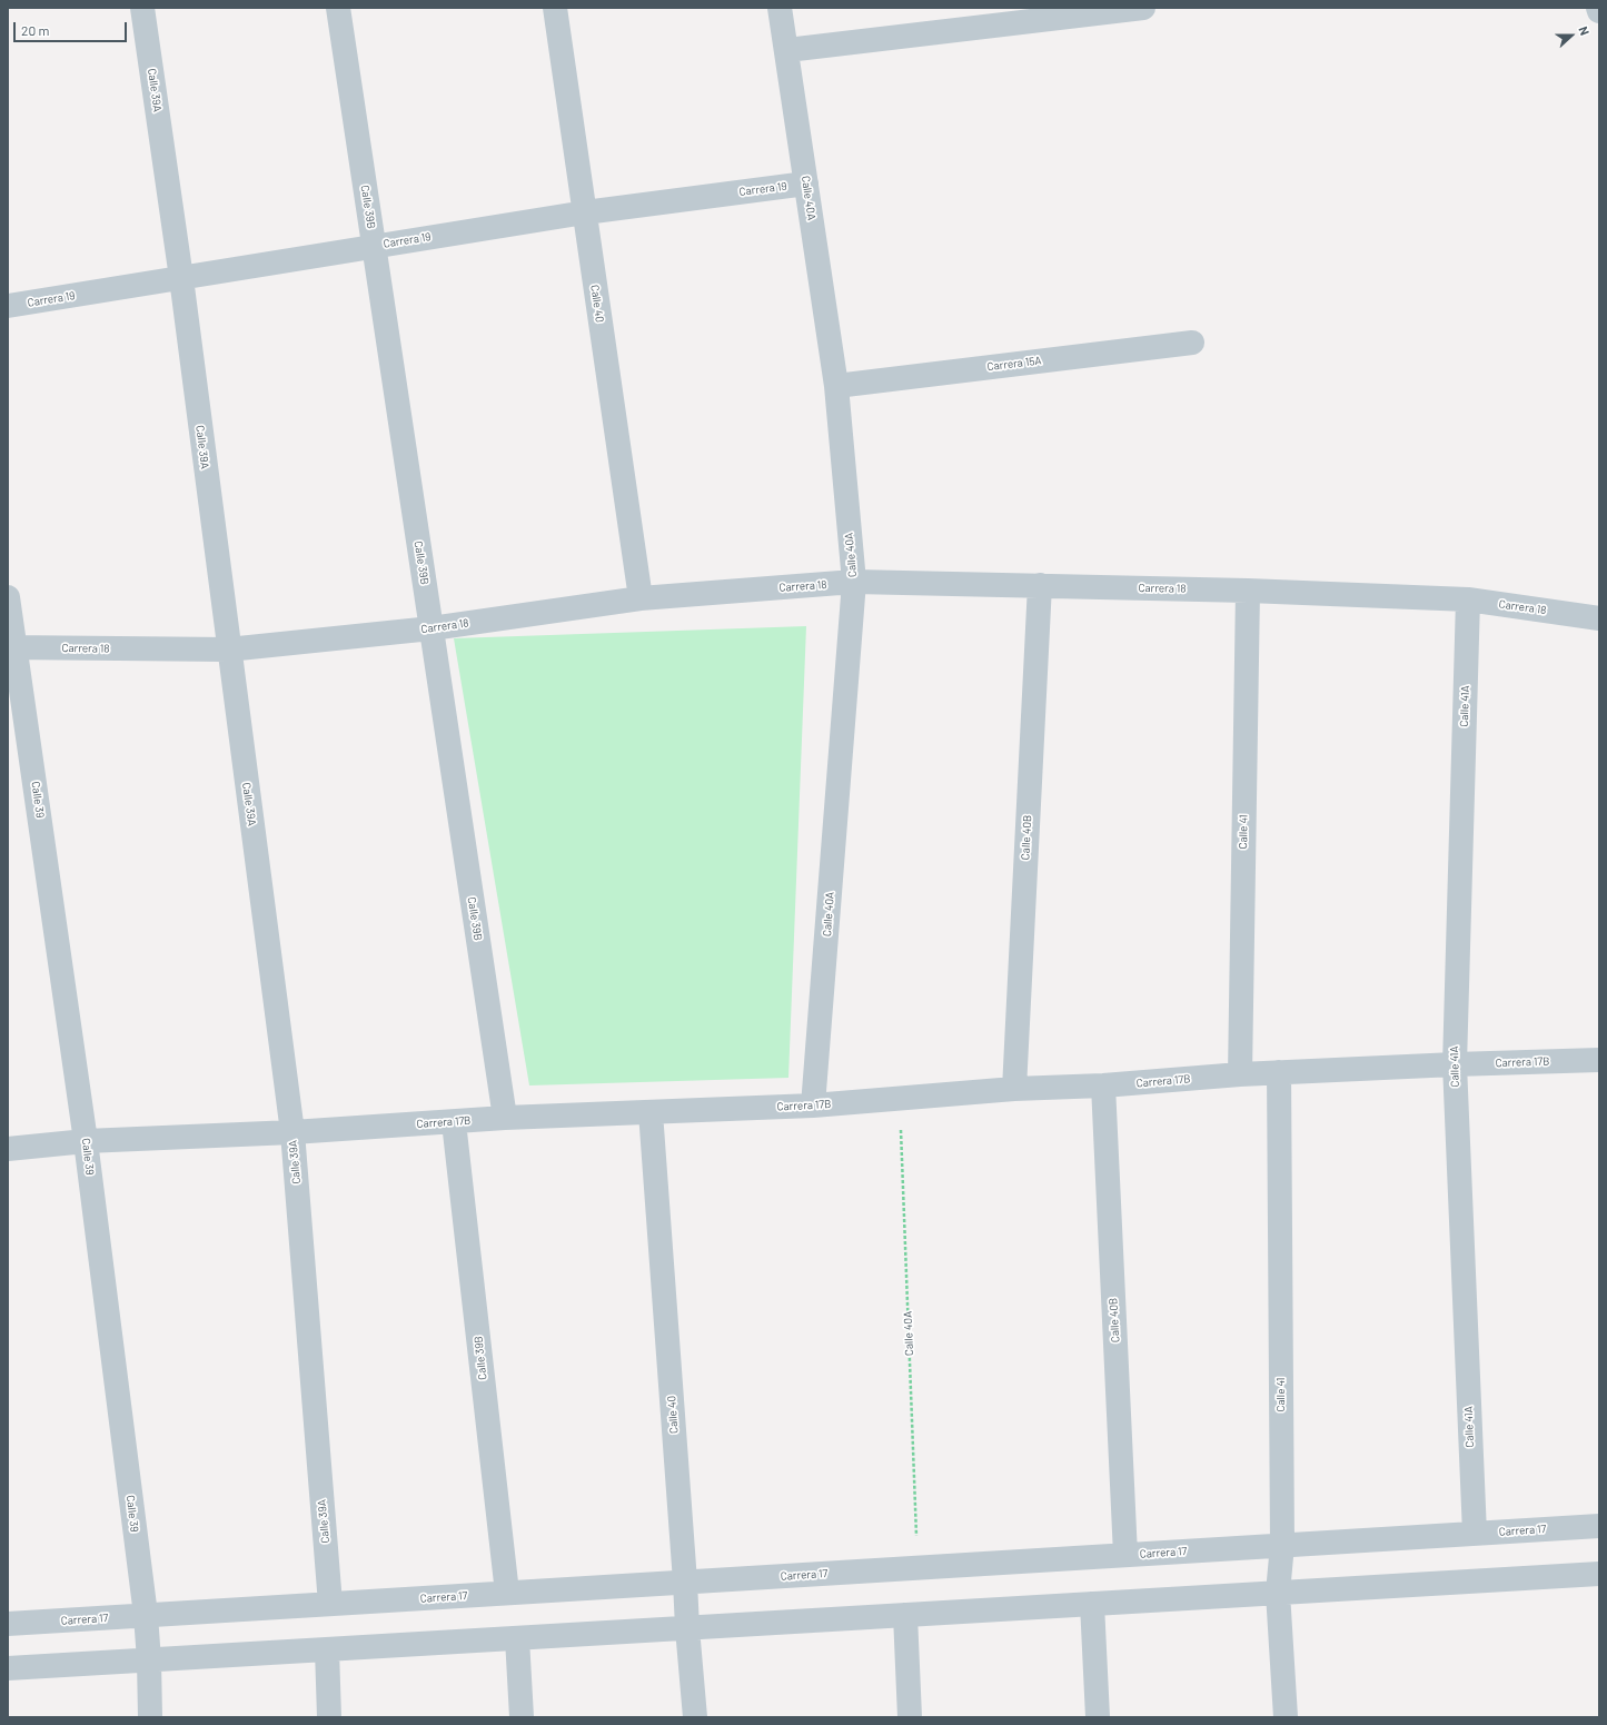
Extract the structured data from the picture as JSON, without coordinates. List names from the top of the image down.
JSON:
{
  "streets": {
    "street": [
      "Calle 39A",
      "Carrera 19",
      "Calle 40A",
      "Calle 39B",
      "Calle 40",
      "Carrera 15A",
      "Carrera 18",
      "Calle 41A",
      "Calle 39",
      "Calle 41",
      "Calle 40B",
      "Carrera 17B",
      "Carrera 17"
    ]
  },
  "crossings": [
    ["Calle 39A", "Carrera 19"],
    ["Calle 39A", "Carrera 18"],
    ["Calle 39A", "Carrera 17B"],
    ["Calle 39A", "Carrera 17"],
    ["Carrera 19", "Calle 40A"],
    ["Carrera 19", "Calle 39B"],
    ["Carrera 19", "Calle 40"],
    ["Calle 40A", "Carrera 15A"],
    ["Calle 40A", "Carrera 18"],
    ["Calle 40A", "Carrera 17B"],
    ["Calle 40A", "Carrera 17"],
    ["Calle 39B", "Carrera 18"],
    ["Calle 39B", "Carrera 17B"],
    ["Calle 39B", "Carrera 17"],
    ["Calle 40", "Carrera 18"],
    ["Calle 40", "Carrera 17B"],
    ["Calle 40", "Carrera 17"],
    ["Carrera 18", "Calle 41A"],
    ["Carrera 18", "Calle 39"],
    ["Carrera 18", "Calle 41"],
    ["Carrera 18", "Calle 40B"],
    ["Calle 41A", "Carrera 17B"],
    ["Calle 41A", "Carrera 17"],
    ["Calle 39", "Carrera 17B"],
    ["Calle 39", "Carrera 17"],
    ["Calle 41", "Carrera 17B"],
    ["Calle 41", "Carrera 17"],
    ["Calle 40B", "Carrera 17B"],
    ["Calle 40B", "Carrera 17"]
  ],
  "scale_bar": "20 m",
  "north": "right"
}
